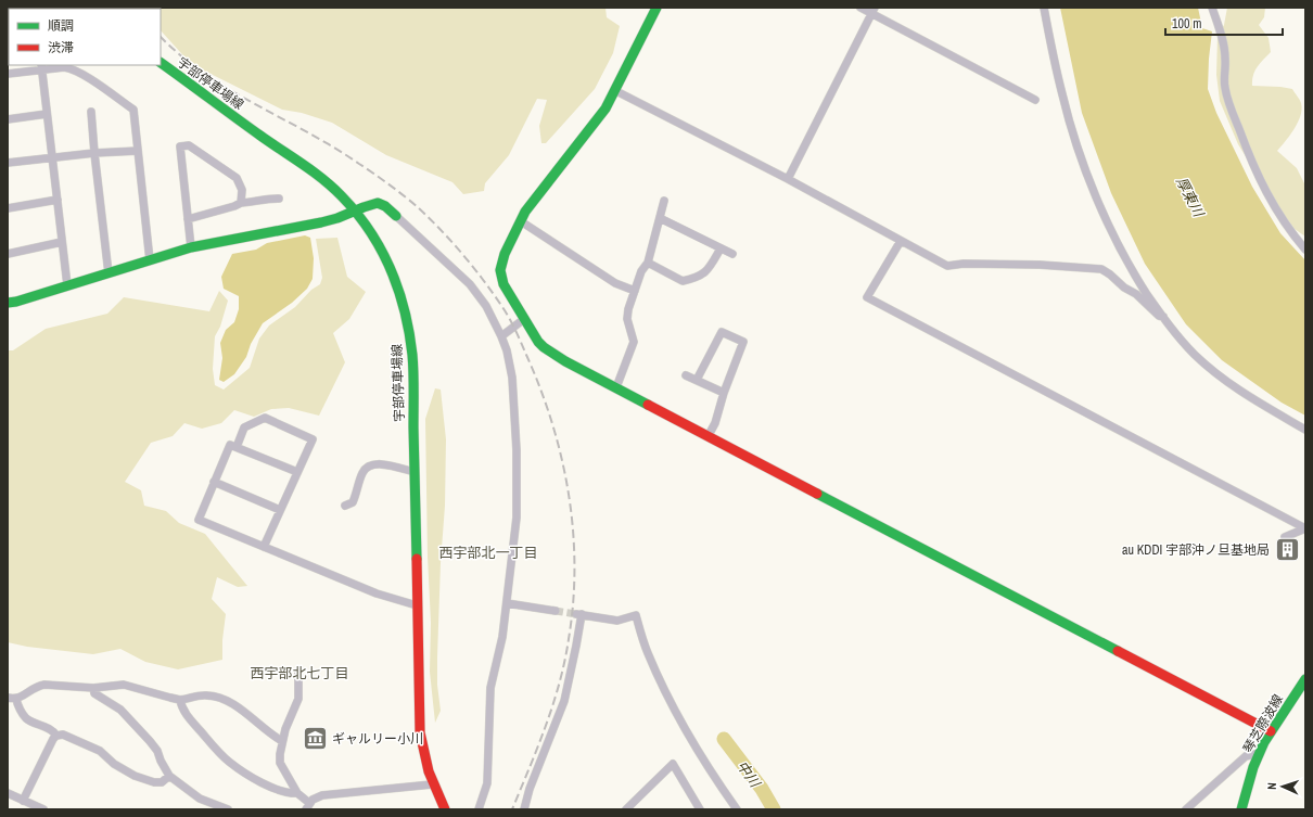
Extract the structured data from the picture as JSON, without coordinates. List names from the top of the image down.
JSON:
{
  "streets": {
    "street": ["宇部停車場線", "琴芝際波線"]
  },
  "districts": ["西宇部北一丁目", "西宇部北七丁目"],
  "water": ["厚東川", "中川"],
  "places": {
    "building": ["au KDDI 宇部沖ノ旦基地局"],
    "museum": ["ギャルリー小川"]
  },
  "legend": ["順調", "渋滞"],
  "scale_bar": "100 m",
  "north": "left"
}
